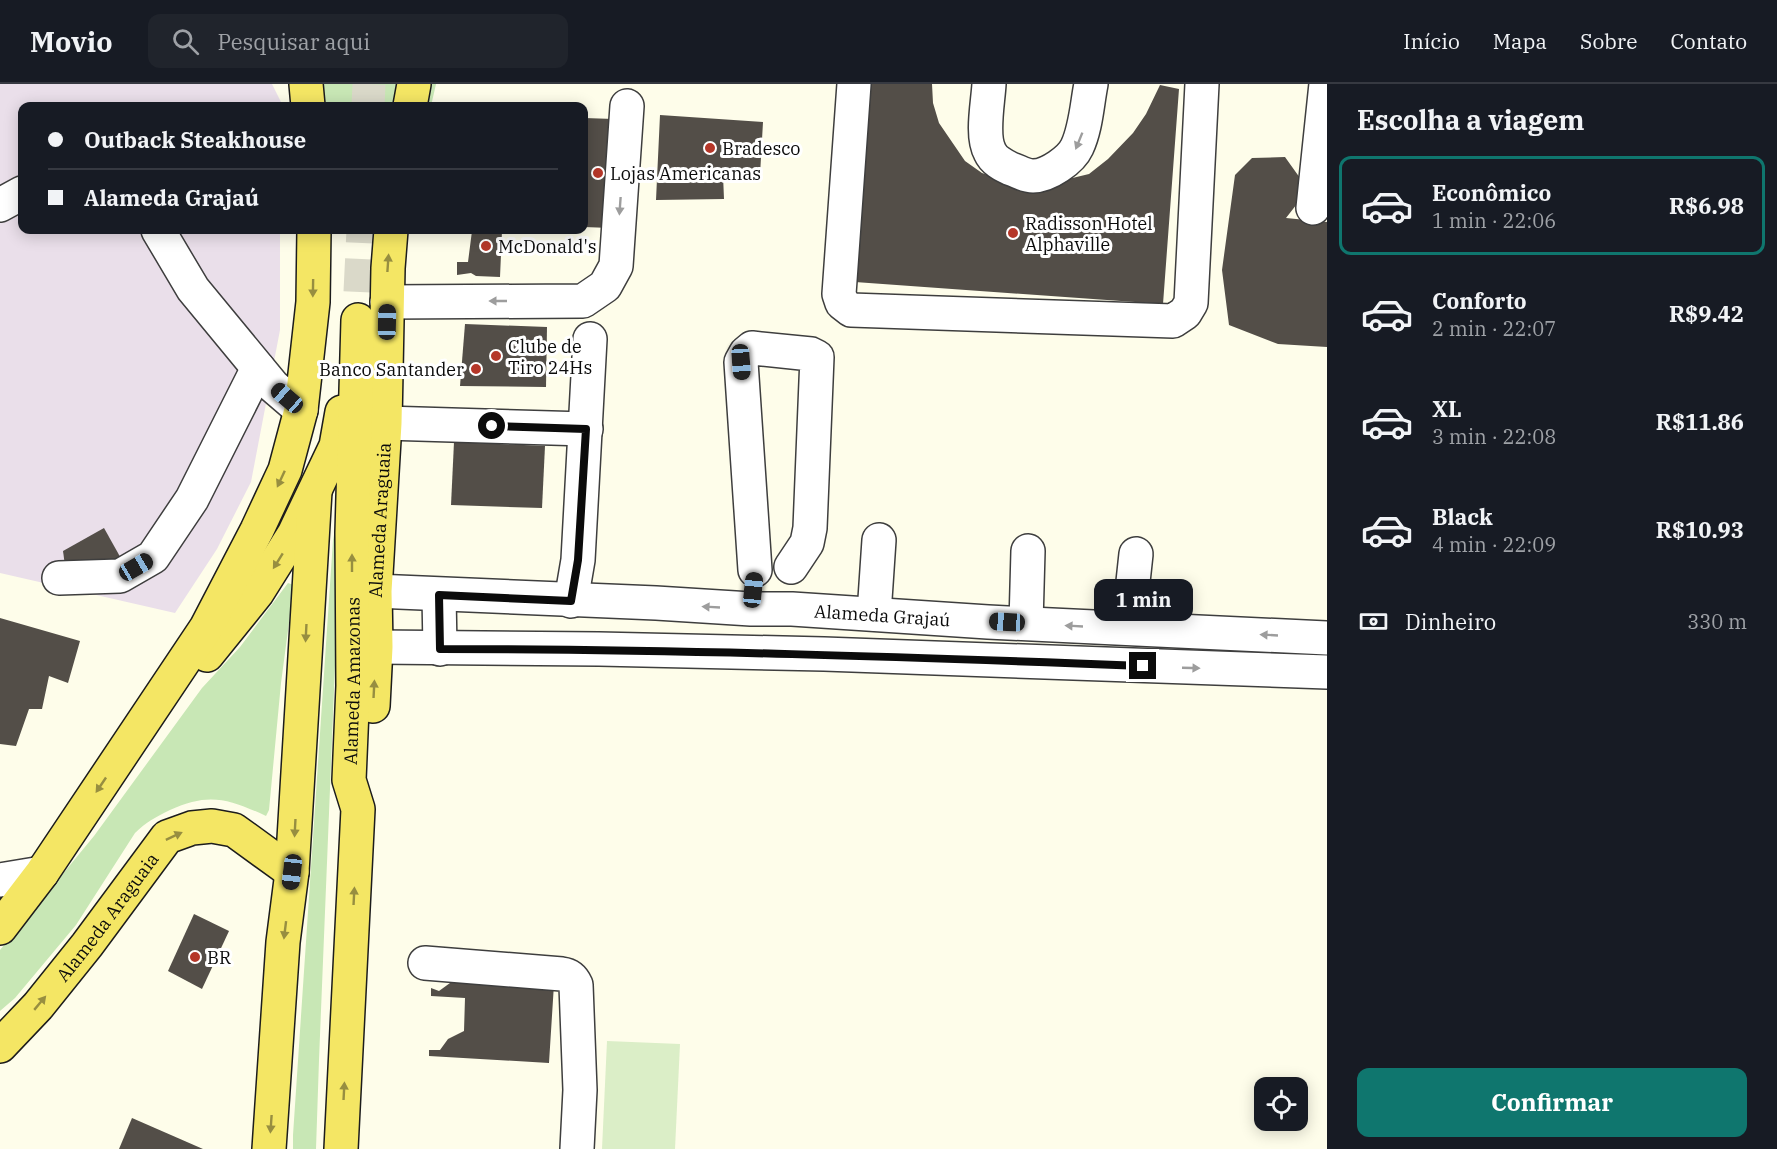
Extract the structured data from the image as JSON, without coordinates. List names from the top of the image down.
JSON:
{
  "streets": {
    "main road": ["Alameda Araguaia", "Alameda Amazonas"],
    "street": ["Alameda Grajaú"]
  },
  "crossings": [
    ["Alameda Araguaia", "Alameda Grajaú"],
    ["Alameda Araguaia", "Alameda Amazonas"]
  ],
  "places": [
    "Bradesco",
    "Lojas Americanas",
    "Radisson Hotel Alphaville",
    "McDonald's",
    "Clube de Tiro 24Hs",
    "Banco Santander",
    "BR"
  ],
  "page": {
    "header": "Movio",
    "search": "Pesquisar aqui",
    "nav": [
      "Início",
      "Mapa",
      "Sobre",
      "Contato"
    ],
    "heading": "Escolha a viagem",
    "banner": ["Outback Steakhouse", "Alameda Grajaú"],
    "list": [
      {
        "name": "Econômico",
        "note": "1 min · 22:06",
        "value": "R$6.98"
      },
      {
        "name": "Conforto",
        "note": "2 min · 22:07",
        "value": "R$9.42"
      },
      {
        "name": "XL",
        "note": "3 min · 22:08",
        "value": "R$11.86"
      },
      {
        "name": "Black",
        "note": "4 min · 22:09",
        "value": "R$10.93"
      }
    ],
    "bubble": "1 min",
    "pay": ["Dinheiro", "330 m"],
    "buttons": "Confirmar"
  }
}
